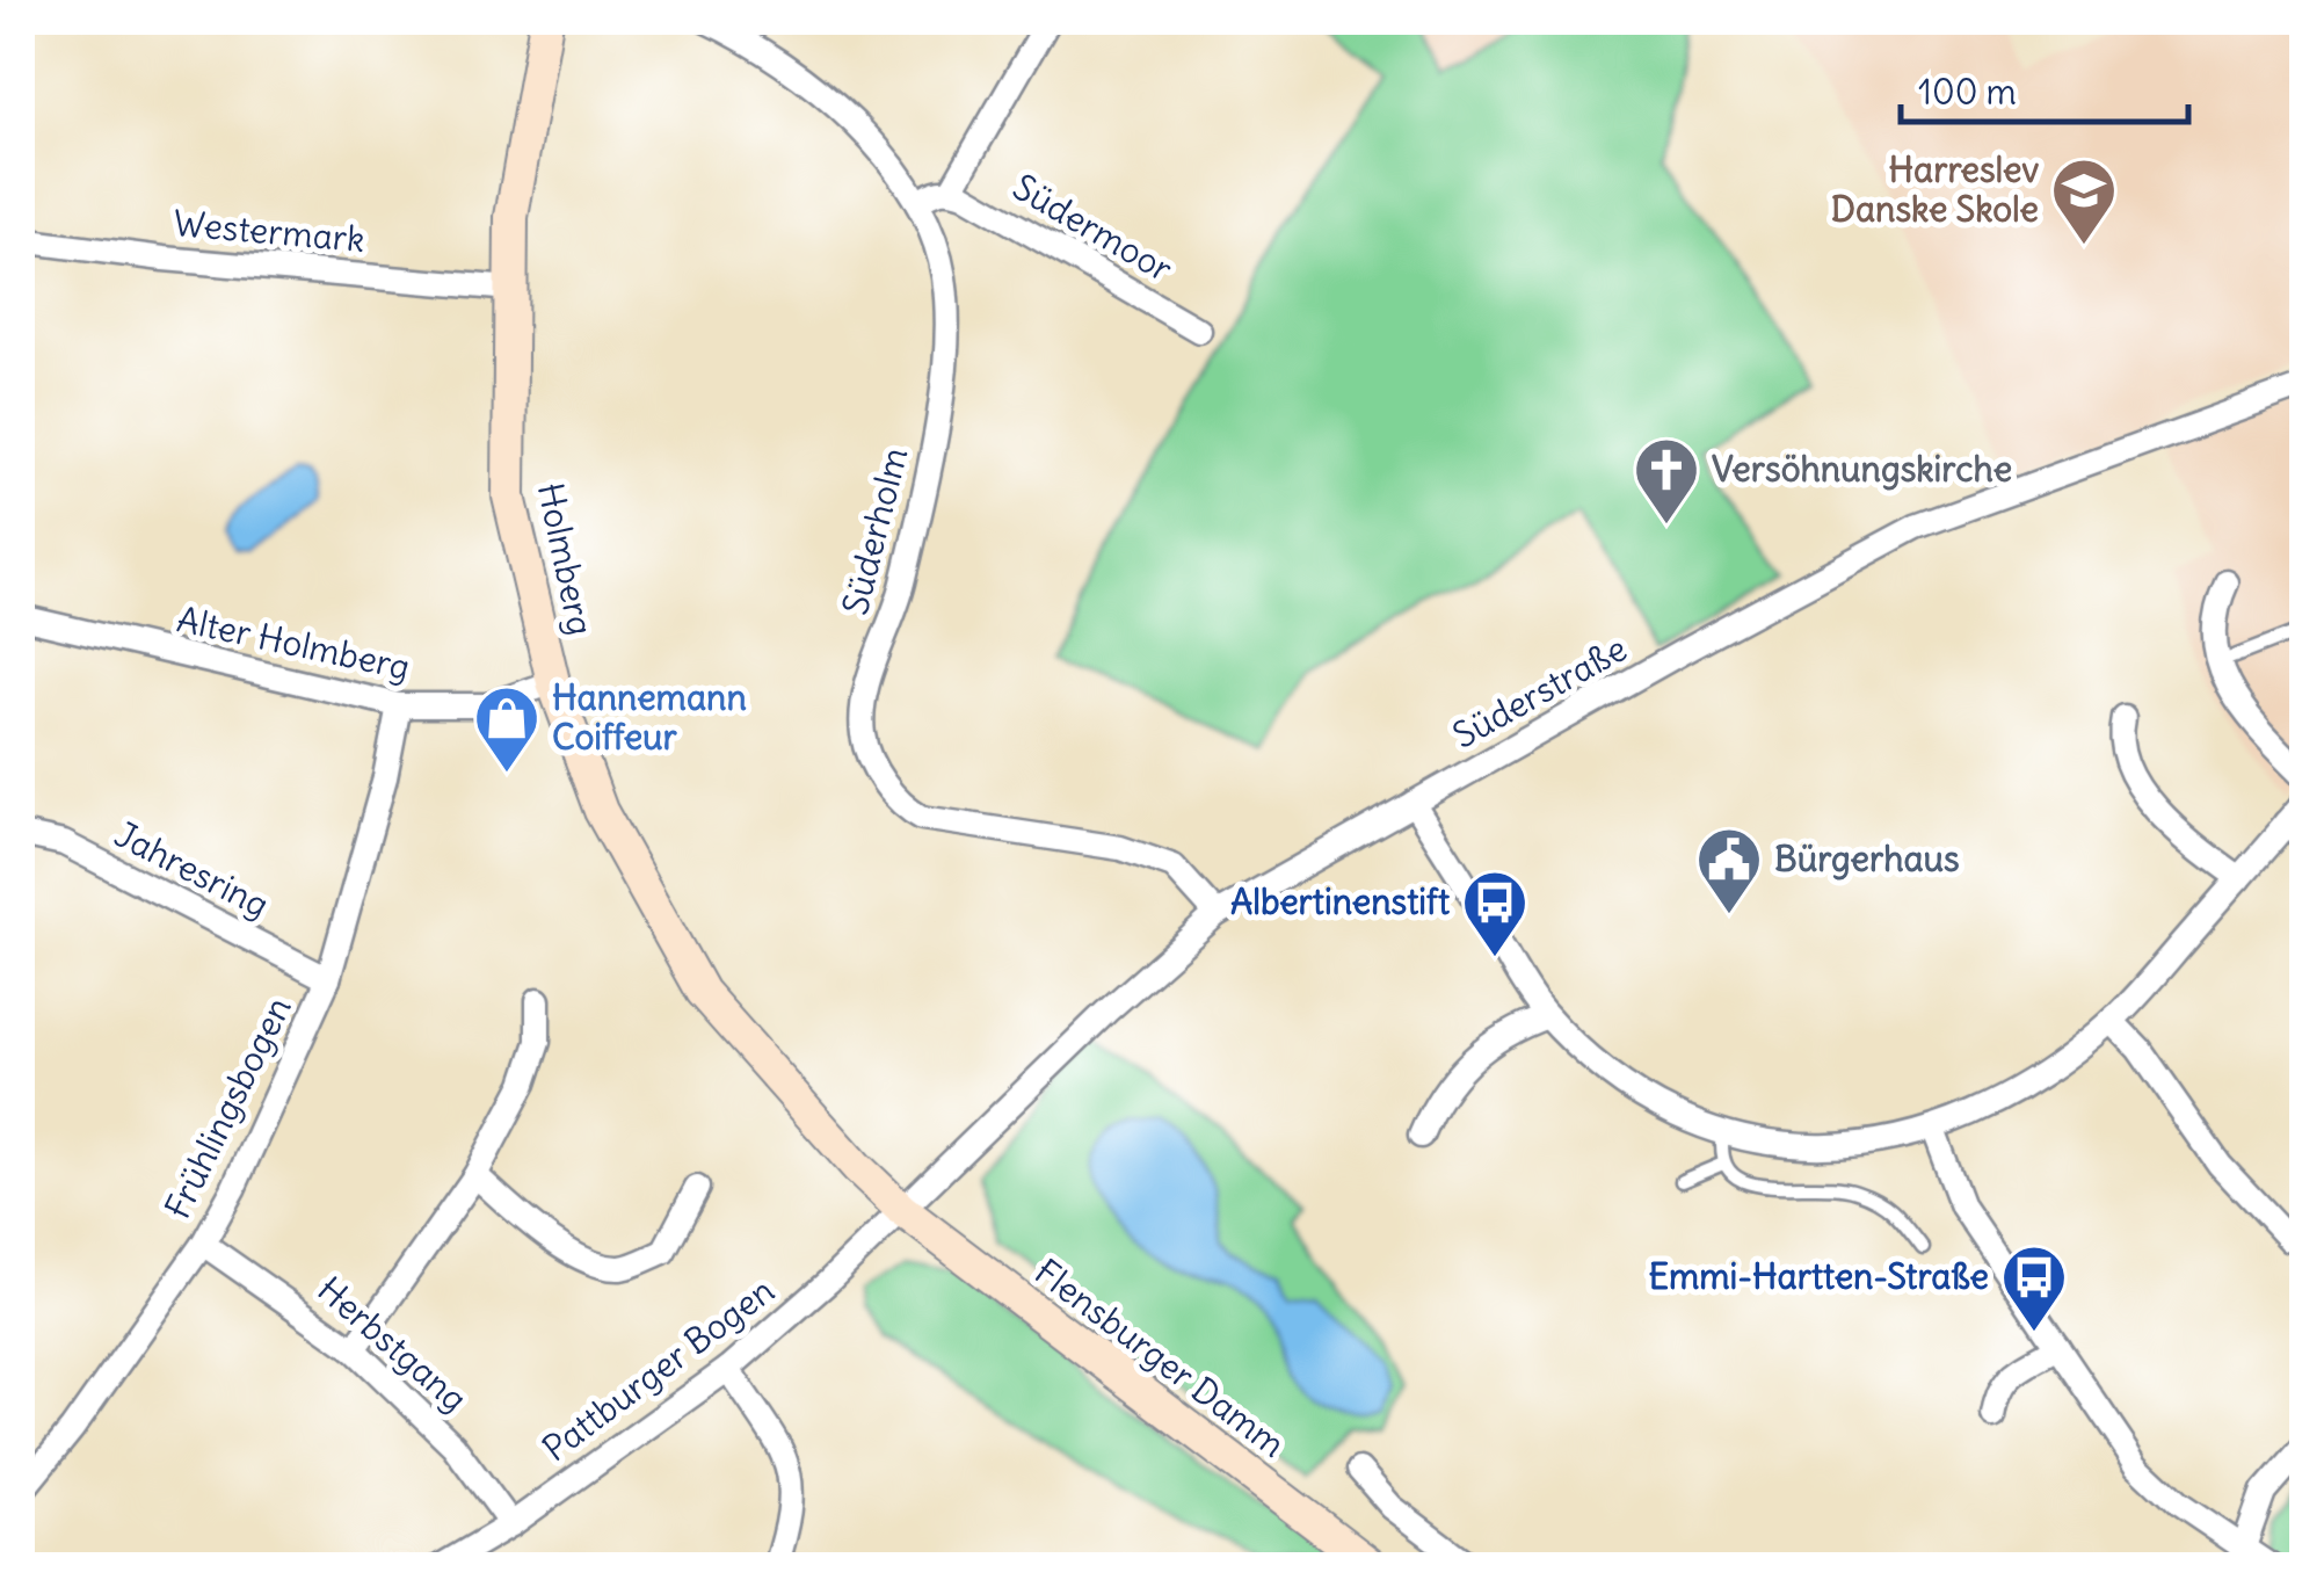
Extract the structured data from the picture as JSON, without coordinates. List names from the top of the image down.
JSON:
{
  "streets": {
    "street": [
      "Südermoor",
      "Westermark",
      "Süderholm",
      "Holmberg",
      "Alter Holmberg",
      "Süderstraße",
      "Jahresring",
      "Frühlingsbogen",
      "Herbstgang",
      "Flensburger Damm",
      "Pattburger Bogen"
    ]
  },
  "crossings": [
    ["Westermark", "Holmberg"],
    ["Süderholm", "Süderstraße"],
    ["Holmberg", "Alter Holmberg"],
    ["Holmberg", "Süderstraße"],
    ["Holmberg", "Flensburger Damm"],
    ["Holmberg", "Pattburger Bogen"],
    ["Alter Holmberg", "Frühlingsbogen"],
    ["Süderstraße", "Flensburger Damm"],
    ["Süderstraße", "Pattburger Bogen"],
    ["Jahresring", "Frühlingsbogen"],
    ["Frühlingsbogen", "Herbstgang"],
    ["Herbstgang", "Pattburger Bogen"],
    ["Flensburger Damm", "Pattburger Bogen"]
  ],
  "places": {
    "school or university": ["Harreslev Danske Skole"],
    "church": ["Versöhnungskirche"],
    "shop": ["Hannemann Coiffeur"],
    "public building": ["Bürgerhaus"],
    "bus stop": ["Albertinenstift", "Emmi-Hartten-Straße"]
  },
  "scale_bar": "100 m"
}
